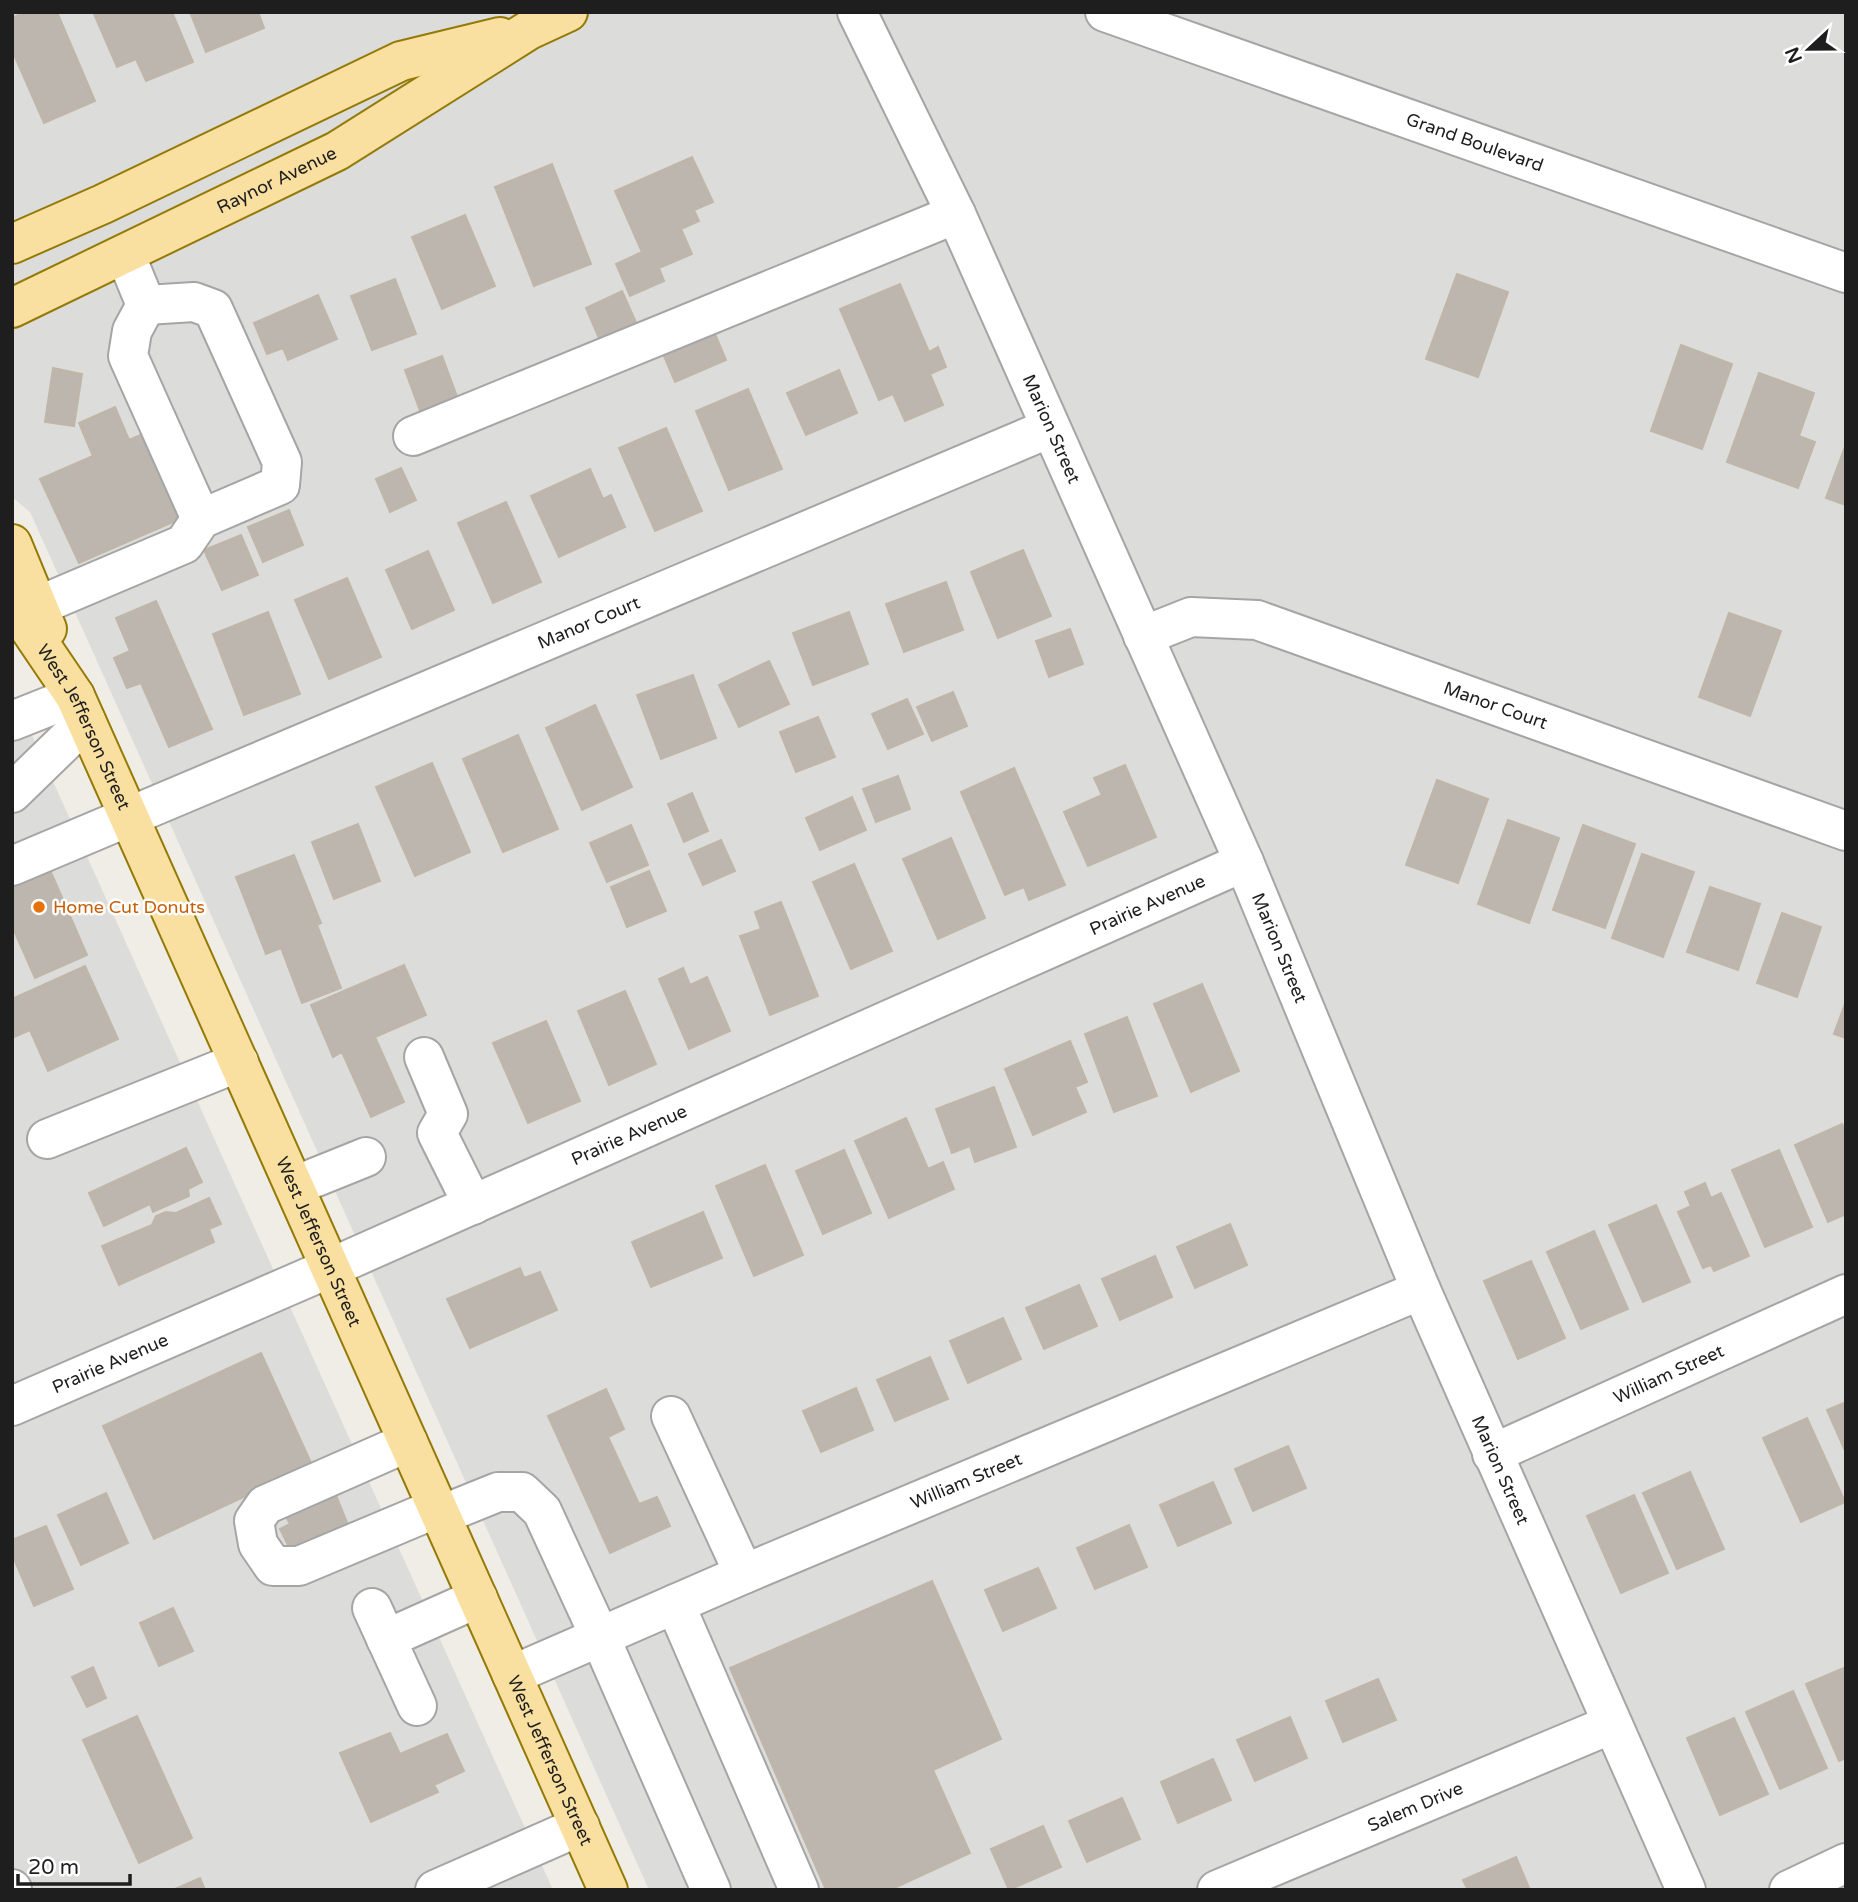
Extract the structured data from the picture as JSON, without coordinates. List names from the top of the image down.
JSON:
{
  "streets": {
    "main road": ["Raynor Avenue", "West Jefferson Street"],
    "street": [
      "Grand Boulevard",
      "Marion Street",
      "Manor Court",
      "Prairie Avenue",
      "William Street",
      "Salem Drive"
    ]
  },
  "crossings": [
    ["Marion Street", "Manor Court"],
    ["Marion Street", "Prairie Avenue"],
    ["Marion Street", "William Street"],
    ["Marion Street", "Salem Drive"],
    ["Manor Court", "West Jefferson Street"],
    ["West Jefferson Street", "Prairie Avenue"],
    ["West Jefferson Street", "William Street"]
  ],
  "places": ["Home Cut Donuts"],
  "scale_bar": "20 m",
  "north": "left"
}
